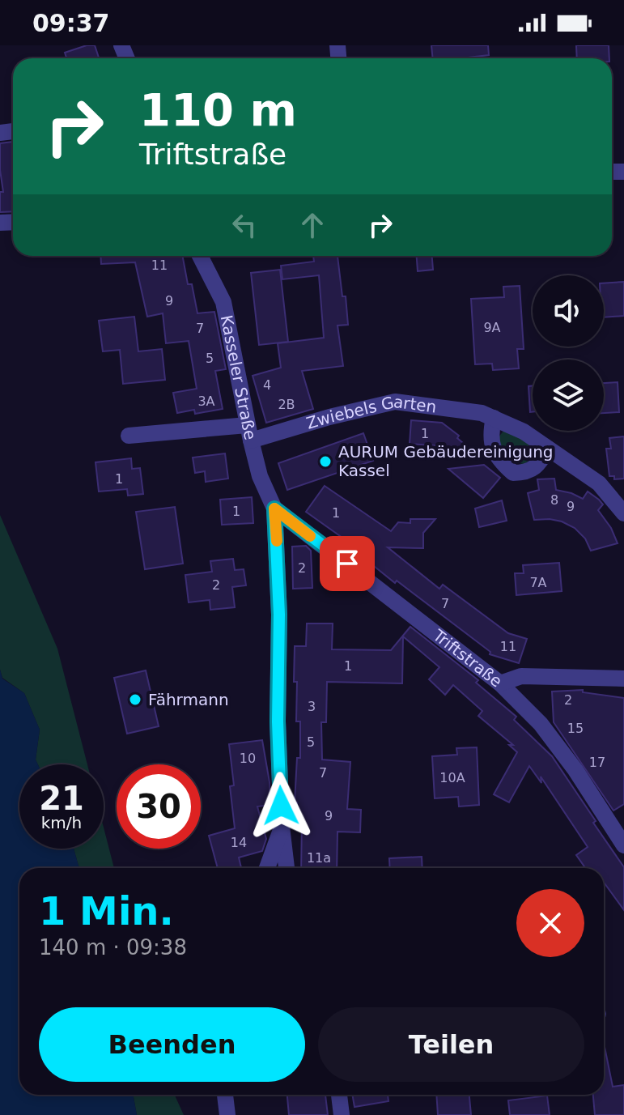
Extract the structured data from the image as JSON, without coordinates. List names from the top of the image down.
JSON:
{
  "streets": {
    "street": ["Kasseler Straße", "Zwiebels Garten", "Triftstraße"]
  },
  "crossings": [
    ["Kasseler Straße", "Zwiebels Garten"],
    ["Kasseler Straße", "Triftstraße"]
  ],
  "places": ["AURUM Gebäudereinigung Kassel", "Fährmann"],
  "house_numbers": [
    "11",
    "9",
    "9A",
    "7",
    "5",
    "4",
    "3A",
    "2B",
    "1",
    "1",
    "8",
    "9",
    "1",
    "1",
    "2",
    "7A",
    "2",
    "7",
    "11",
    "1",
    "2",
    "3",
    "15",
    "5",
    "10",
    "17",
    "7",
    "10A",
    "9",
    "14",
    "11a"
  ],
  "page": {
    "status": "09:37",
    "turn": ["110 m", "Triftstraße"],
    "speed": "21 km/h",
    "limit": "30",
    "heading": ["1 Min.", "140 m · 09:38"],
    "buttons": ["Beenden", "Teilen"]
  }
}
